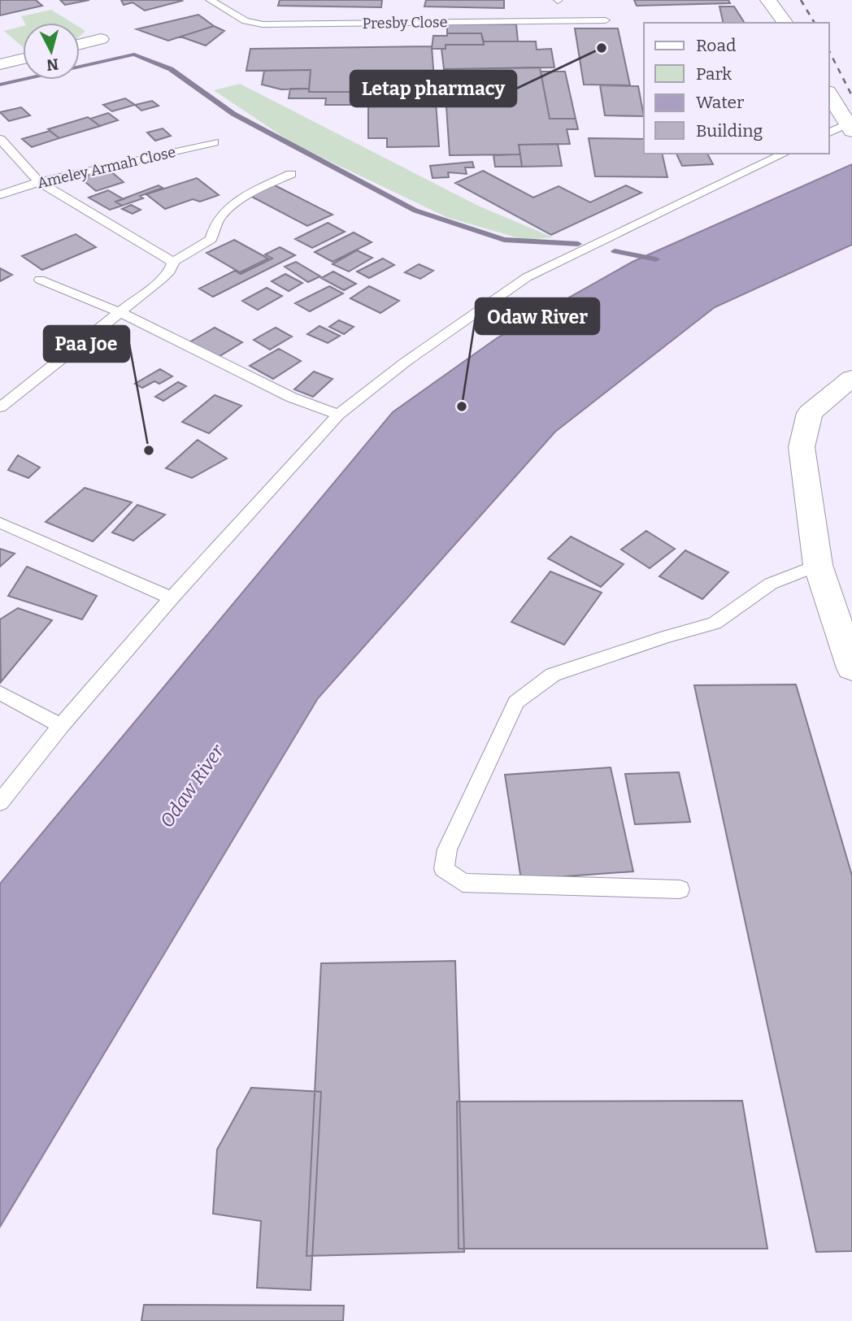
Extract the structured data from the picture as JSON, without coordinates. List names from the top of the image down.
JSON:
{
  "streets": {
    "lane": ["Presby Close", "Ameley Armah Close"]
  },
  "water": ["Odaw River"],
  "places": ["Letap pharmacy", "Odaw River", "Paa Joe"],
  "legend": [
    "Road",
    "Park",
    "Water",
    "Building"
  ],
  "north": "bottom"
}
